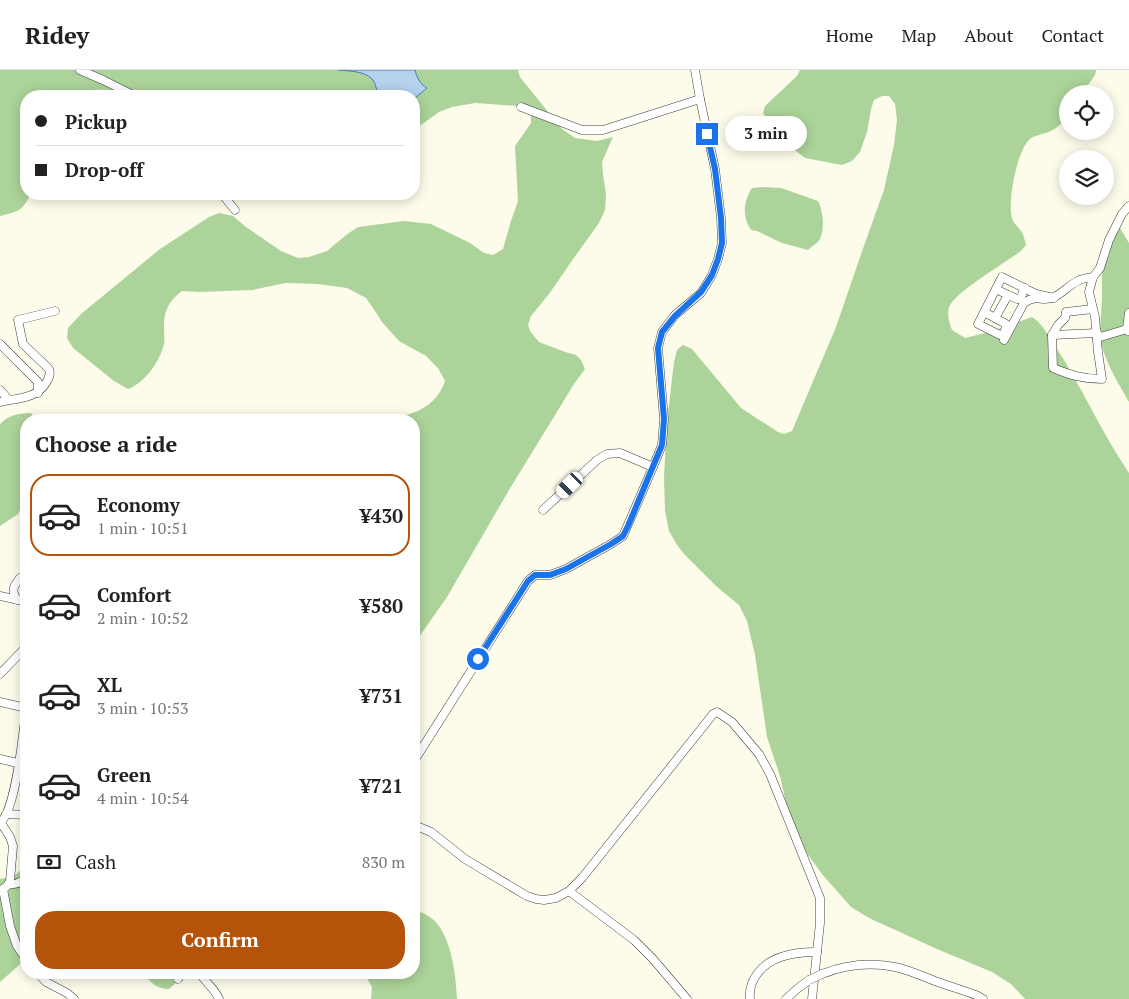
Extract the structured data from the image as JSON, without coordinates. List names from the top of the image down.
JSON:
{
  "page": {
    "header": "Ridey",
    "nav": [
      "Home",
      "Map",
      "About",
      "Contact"
    ],
    "banner": ["Pickup", "Drop-off"],
    "bubble": "3 min",
    "heading": "Choose a ride",
    "list": [
      {
        "name": "Economy",
        "note": "1 min · 10:51",
        "value": "¥430"
      },
      {
        "name": "Comfort",
        "note": "2 min · 10:52",
        "value": "¥580"
      },
      {
        "name": "XL",
        "note": "3 min · 10:53",
        "value": "¥731"
      },
      {
        "name": "Green",
        "note": "4 min · 10:54",
        "value": "¥721"
      }
    ],
    "pay": ["Cash", "830 m"],
    "buttons": "Confirm"
  }
}
